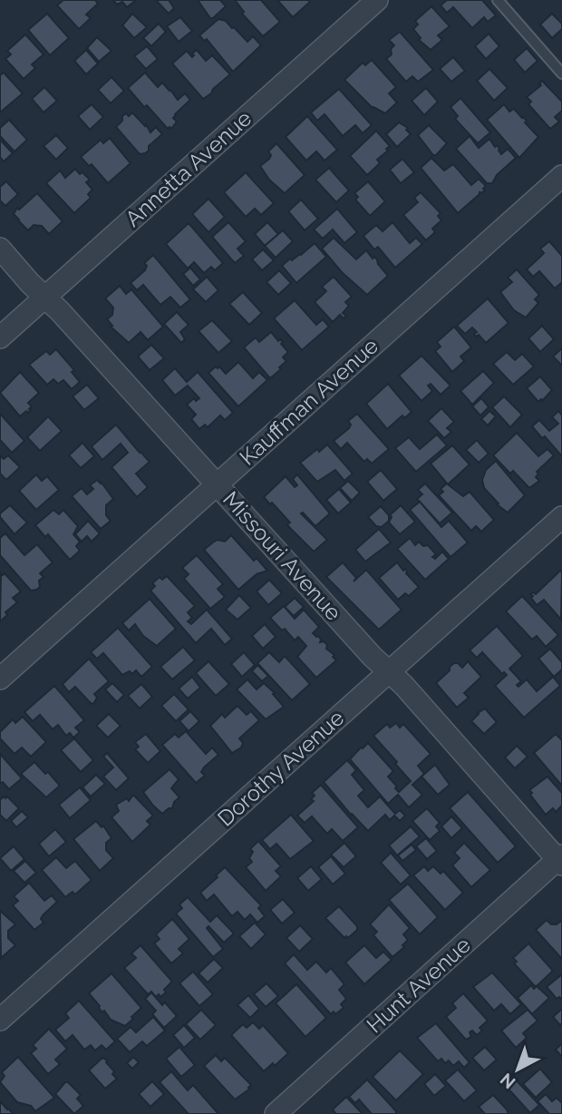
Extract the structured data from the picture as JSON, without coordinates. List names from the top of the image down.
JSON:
{
  "streets": {
    "street": [
      "Annetta Avenue",
      "Kauffman Avenue",
      "Missouri Avenue",
      "Dorothy Avenue",
      "Hunt Avenue"
    ]
  },
  "crossings": [
    ["Annetta Avenue", "Missouri Avenue"],
    ["Kauffman Avenue", "Missouri Avenue"],
    ["Missouri Avenue", "Dorothy Avenue"],
    ["Missouri Avenue", "Hunt Avenue"]
  ],
  "north": "bottom left"
}
